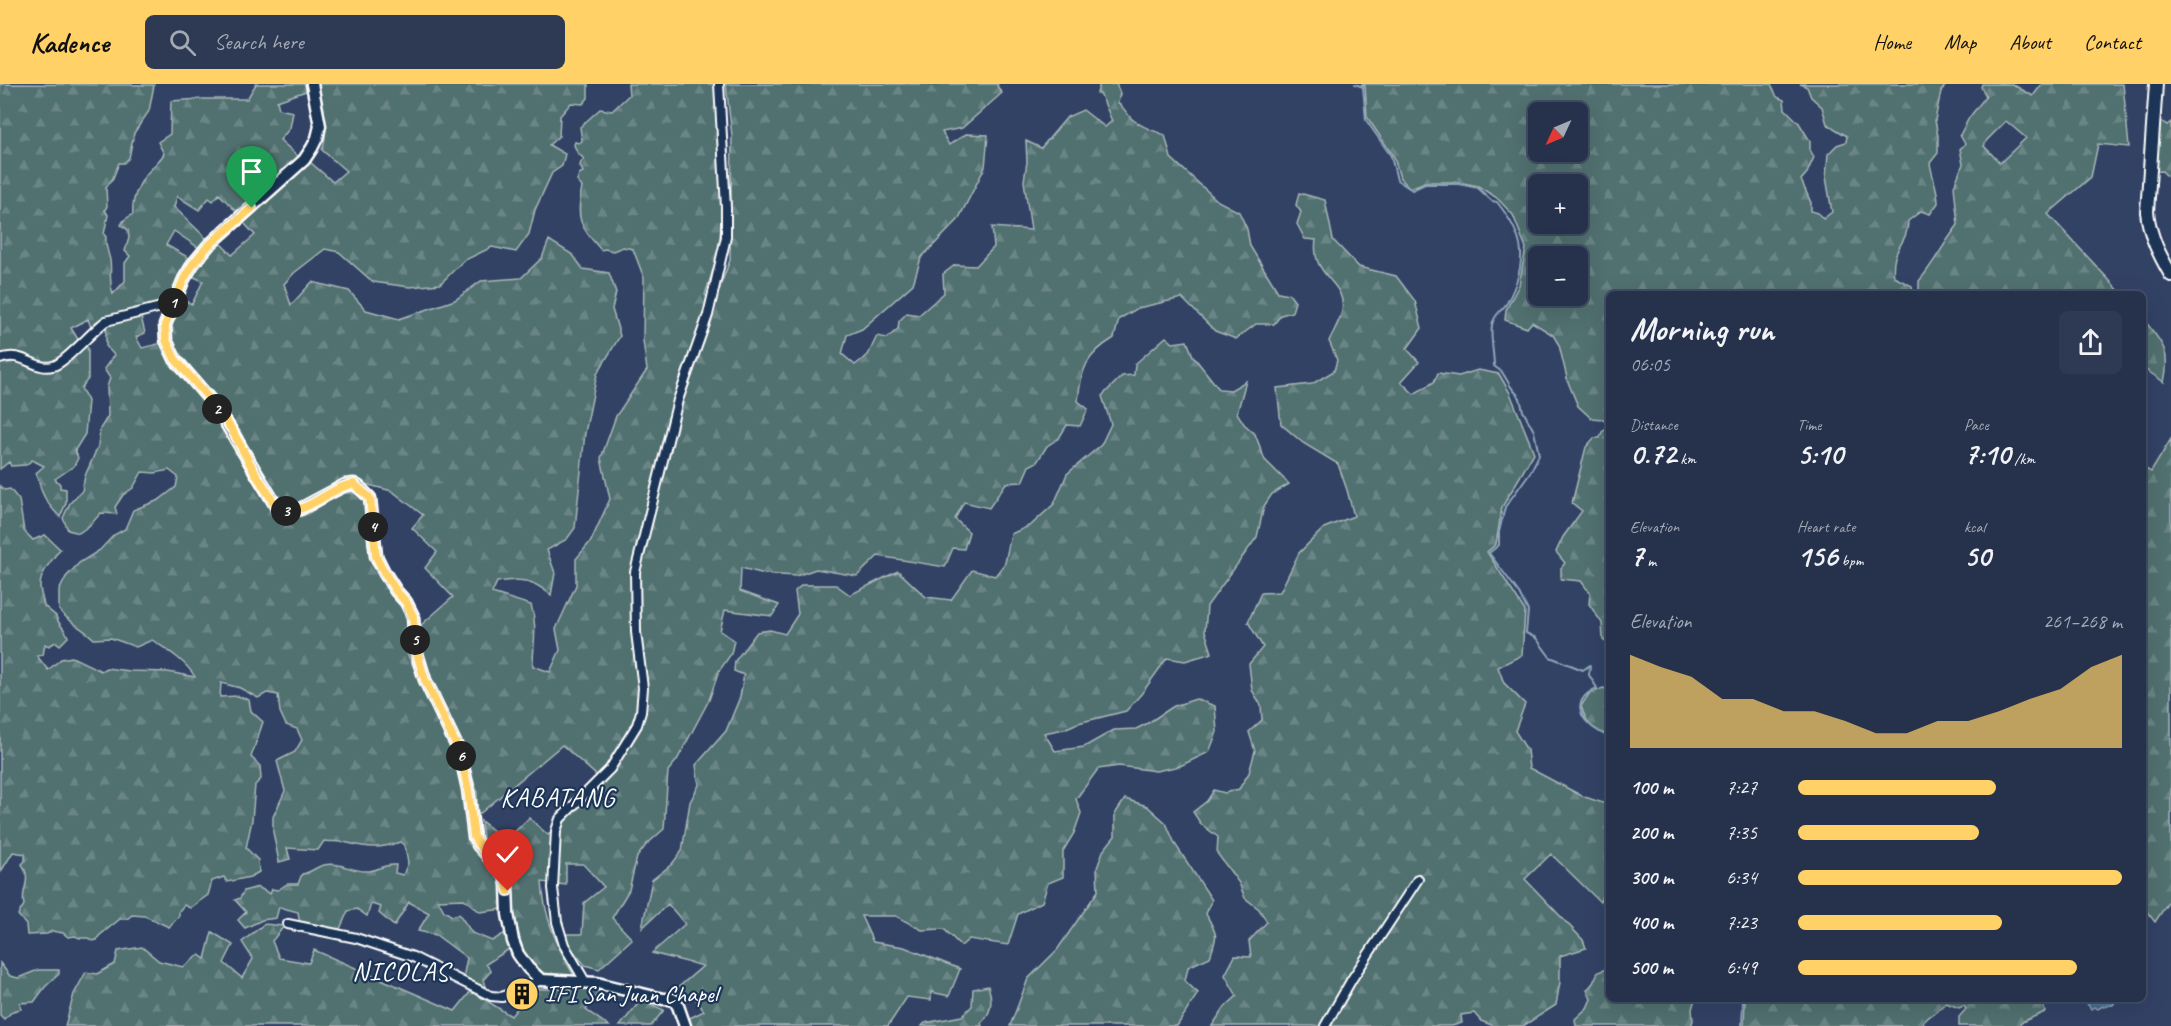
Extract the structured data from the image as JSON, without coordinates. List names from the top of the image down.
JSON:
{
  "districts": ["KABATANG", "NICOLAS"],
  "places": {
    "building": ["IFI San Juan Chapel"]
  },
  "north": "bottom left",
  "page": {
    "header": "Kadence",
    "search": "Search here",
    "nav": [
      "Home",
      "Map",
      "About",
      "Contact"
    ],
    "map_buttons": ["+", "−"],
    "pins": [
      "1",
      "2",
      "3",
      "4",
      "5",
      "6"
    ],
    "heading": ["Morning run", "06:05"],
    "stats": [
      ["Distance", "0.72 km"],
      ["Time", "5:10"],
      ["Pace", "7:10 /km"],
      ["Elevation", "7 m"],
      ["Heart rate", "156 bpm"],
      ["kcal", "50"]
    ],
    "chart": ["Elevation", "261–268 m"],
    "list": [
      {
        "name": "100 m",
        "note": "7:27"
      },
      {
        "name": "200 m",
        "note": "7:35"
      },
      {
        "name": "300 m",
        "note": "6:34"
      },
      {
        "name": "400 m",
        "note": "7:23"
      },
      {
        "name": "500 m",
        "note": "6:49"
      }
    ]
  }
}
